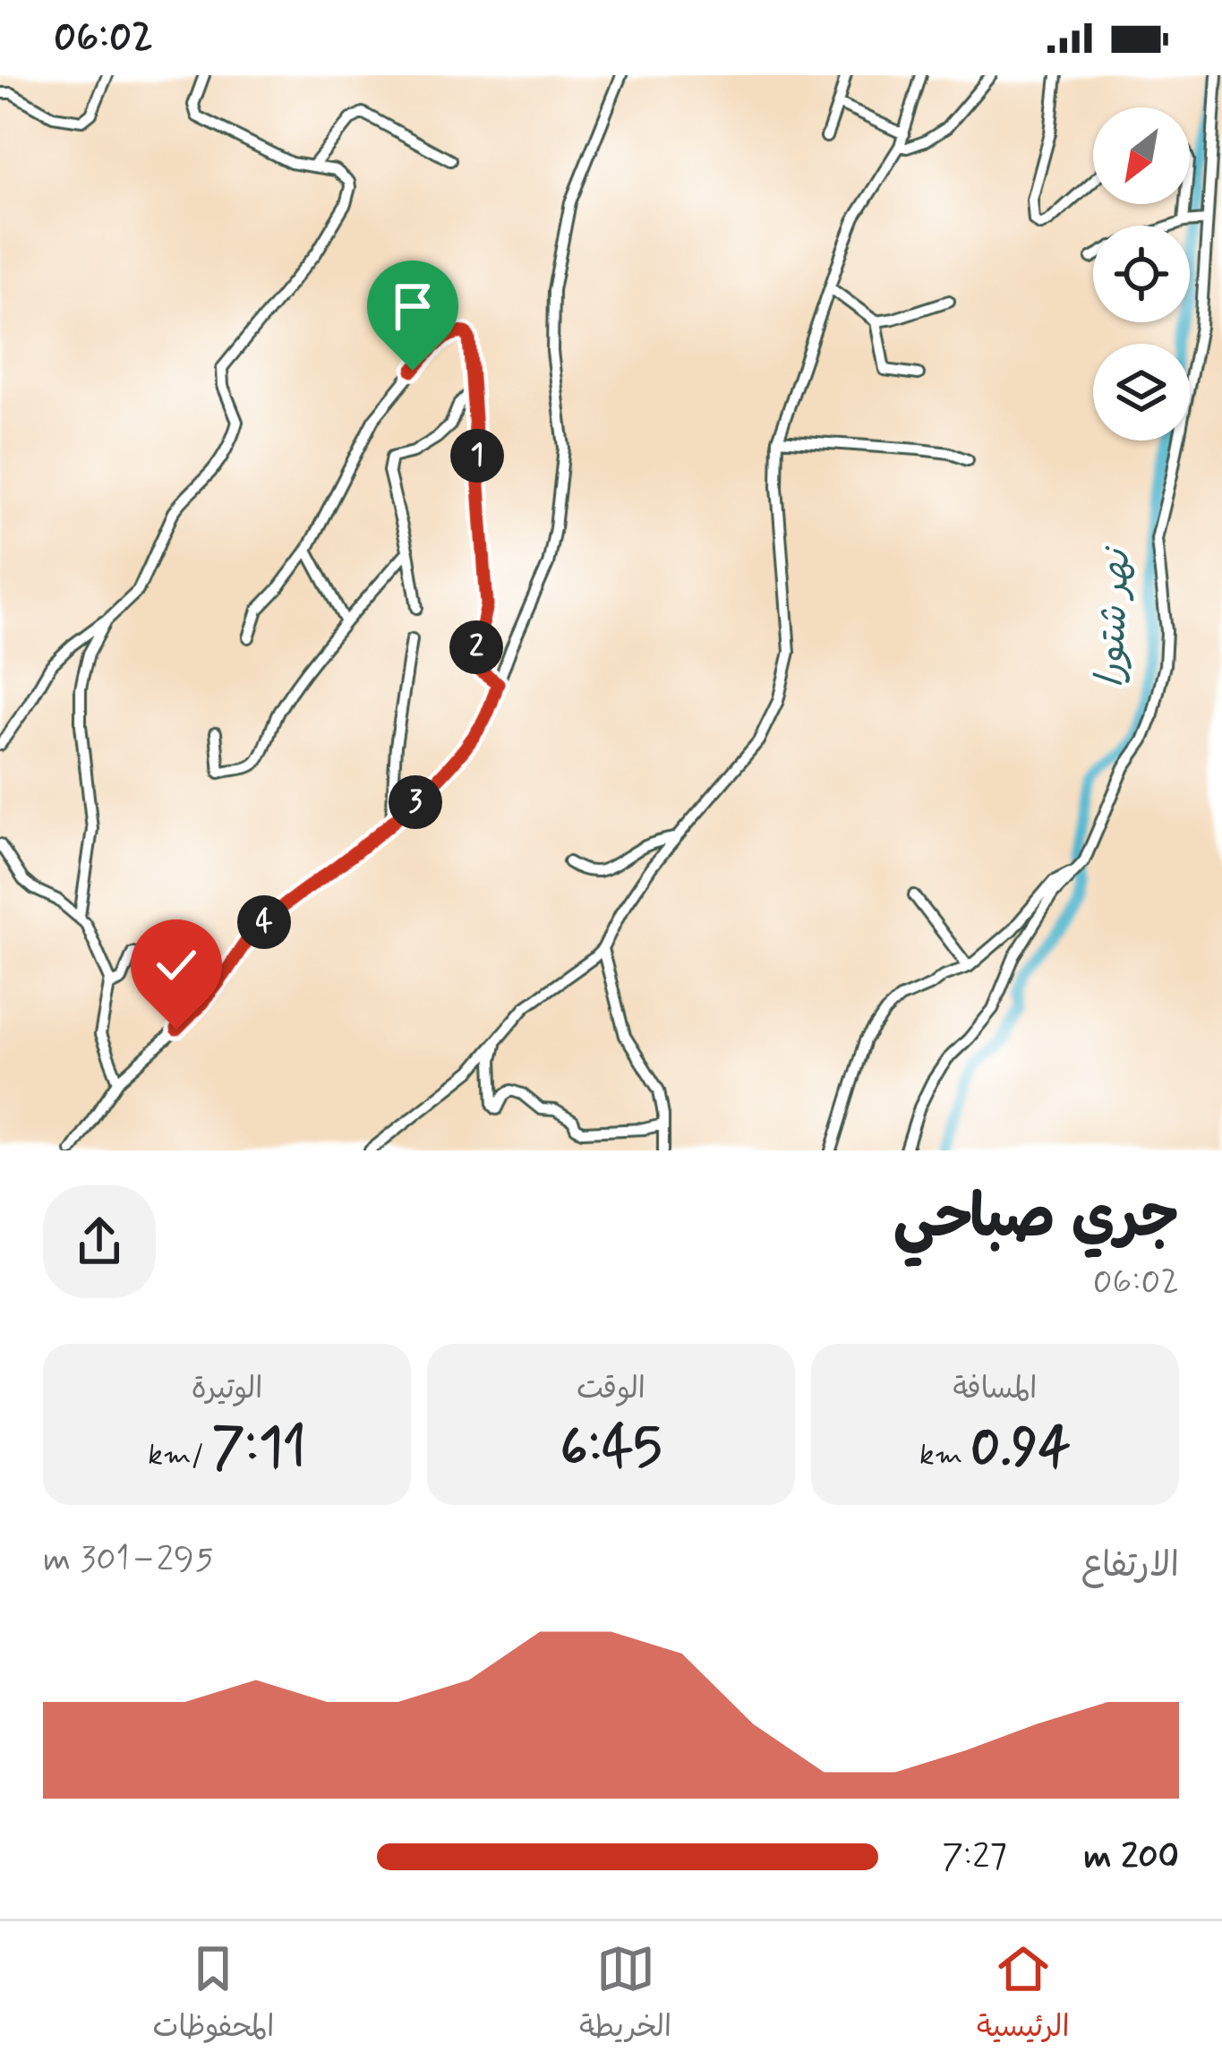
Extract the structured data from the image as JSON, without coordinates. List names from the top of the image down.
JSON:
{
  "water": ["نهر شتورا"],
  "north": "bottom left",
  "page": {
    "status": "06:02",
    "pins": [
      "1",
      "2",
      "3",
      "4"
    ],
    "heading": ["جري صباحي", "06:02"],
    "stats": [
      ["المسافة", "0.94 km"],
      ["الوقت", "6:45"],
      ["الوتيرة", "7:11 /km"]
    ],
    "chart": ["الارتفاع", "295–301 m"],
    "list": [
      {
        "name": "200 m",
        "note": "7:27"
      }
    ],
    "tabs": ["الرئيسية", "الخريطة", "المحفوظات"]
  }
}
